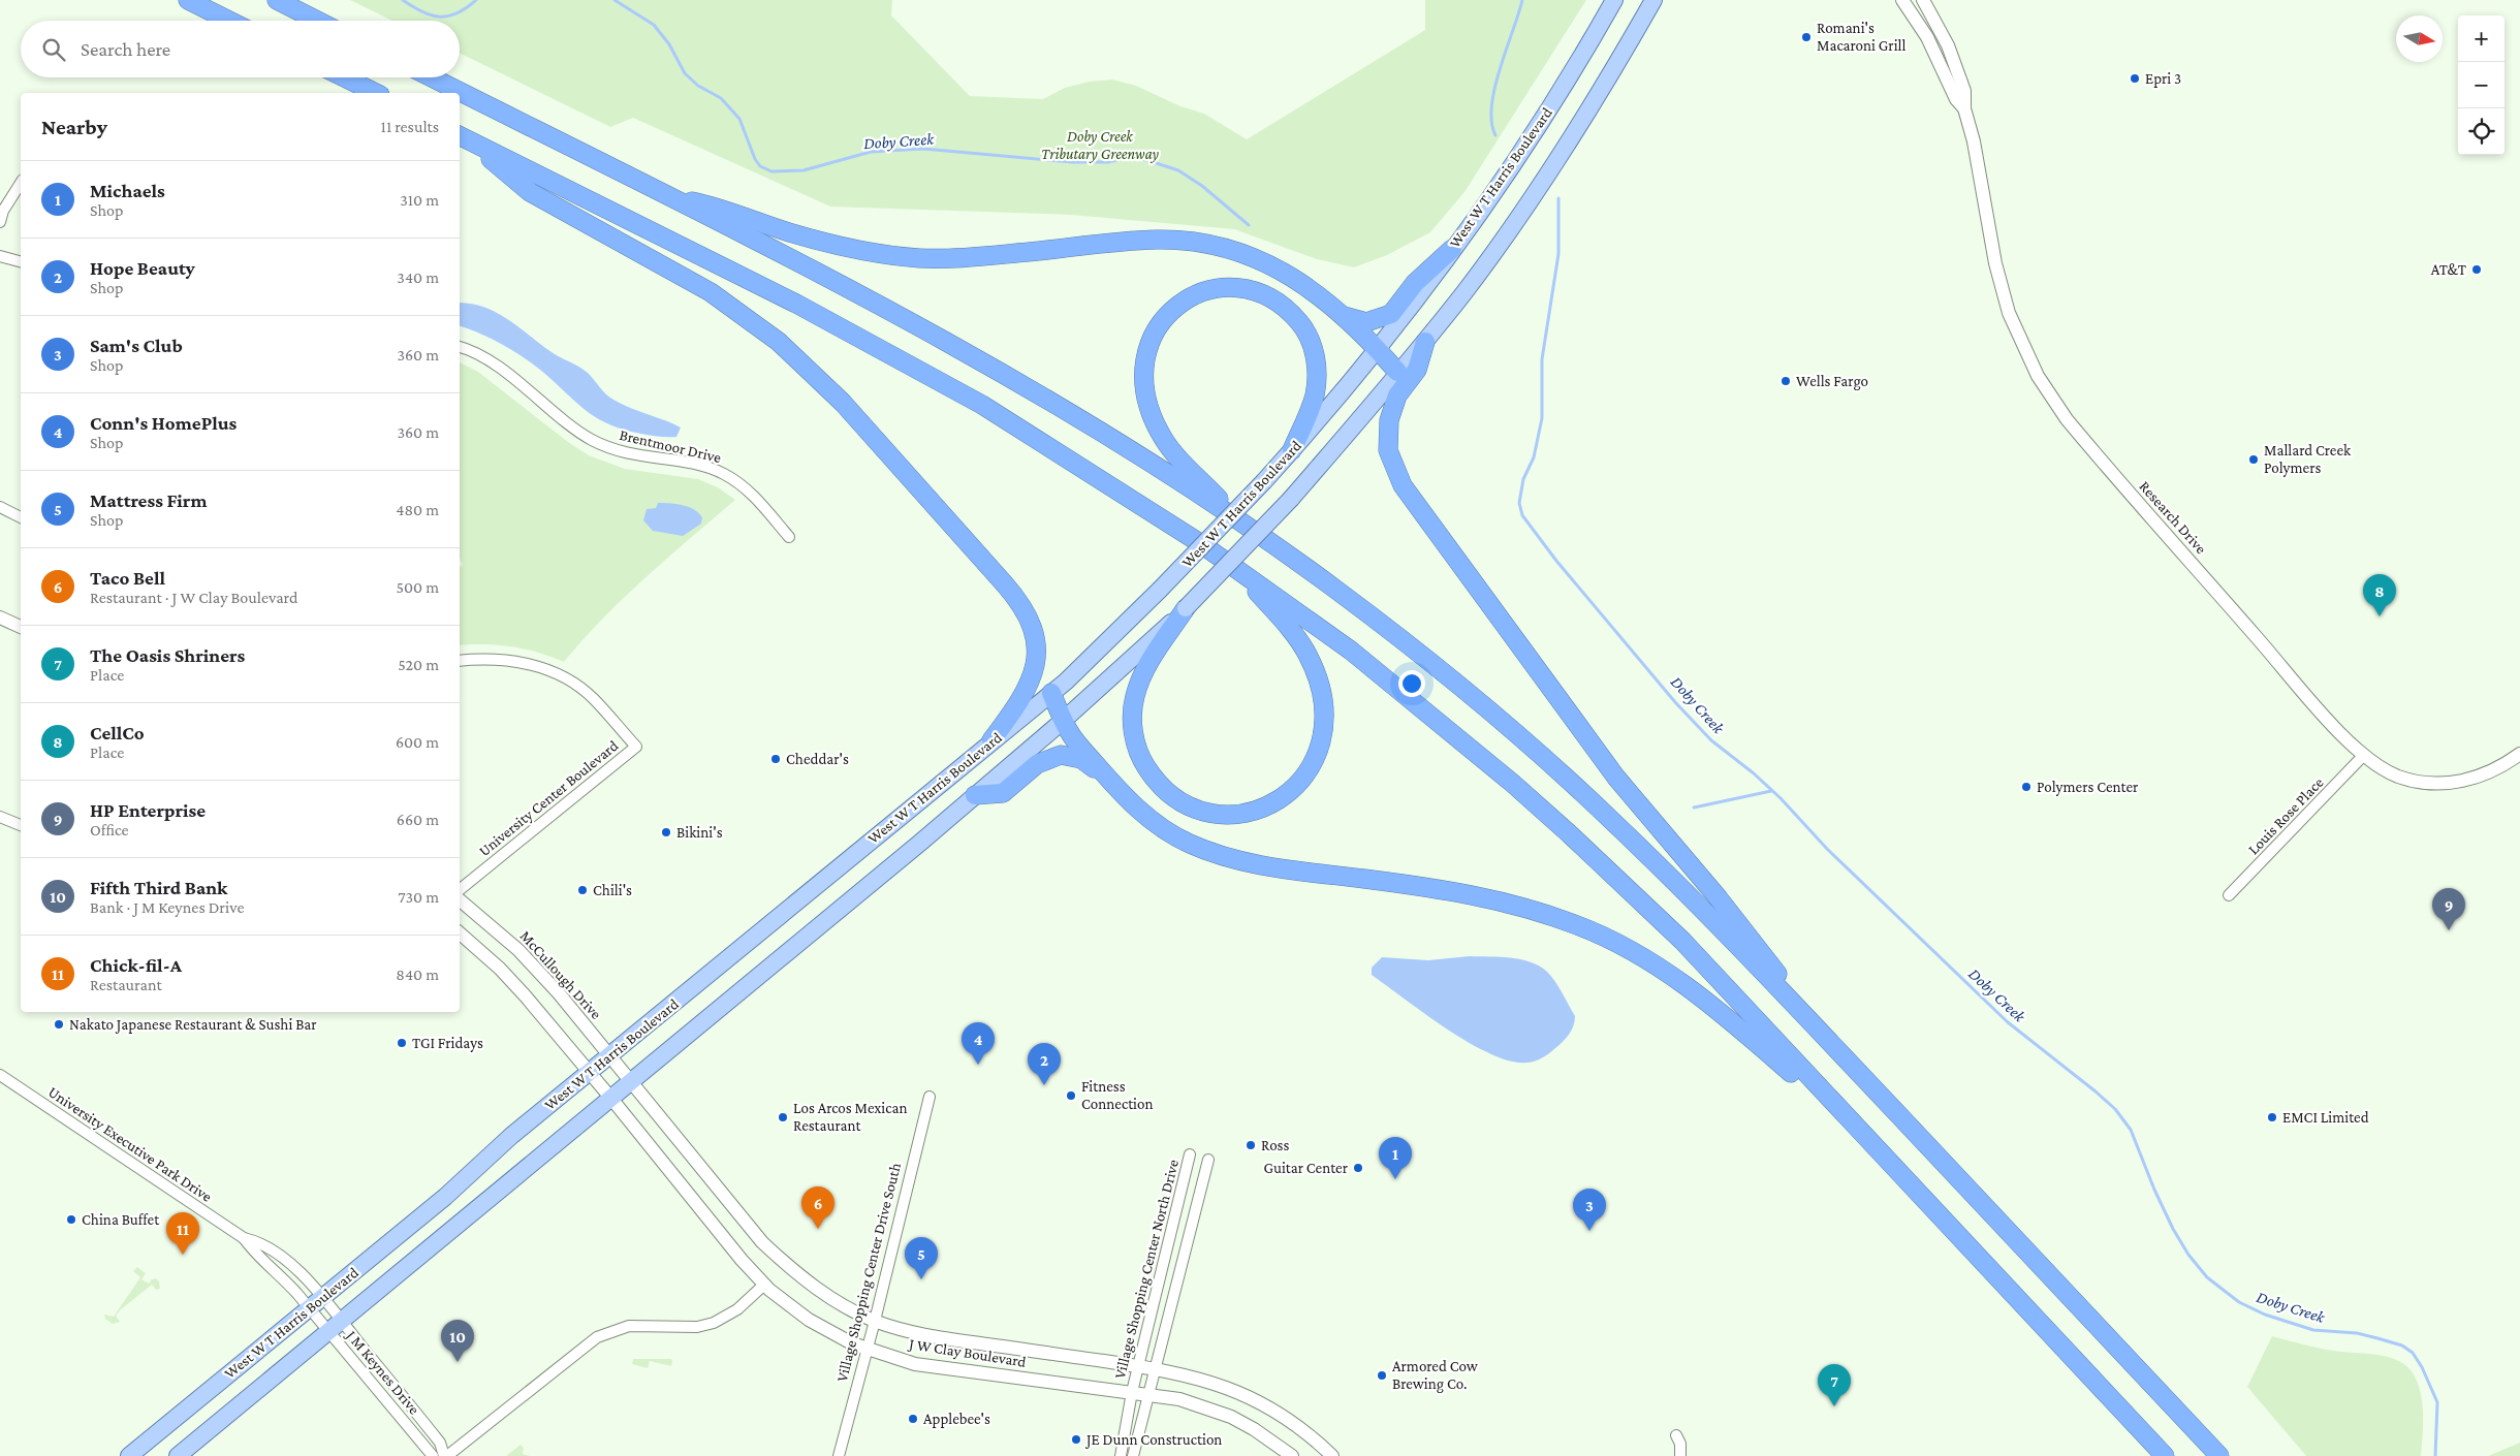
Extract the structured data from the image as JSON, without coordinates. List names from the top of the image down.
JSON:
{
  "streets": {
    "main road": ["West W T Harris Boulevard"],
    "street": [
      "Brentmoor Drive",
      "Research Drive",
      "University Center Boulevard",
      "Louis Rose Place",
      "McCullough Drive",
      "University Executive Park Drive",
      "Village Shopping Center North Drive",
      "Village Shopping Center Drive South",
      "J W Clay Boulevard",
      "J M Keynes Drive"
    ]
  },
  "crossings": [
    ["West W T Harris Boulevard", "McCullough Drive"],
    ["West W T Harris Boulevard", "University Executive Park Drive"],
    ["West W T Harris Boulevard", "J W Clay Boulevard"],
    ["West W T Harris Boulevard", "J M Keynes Drive"],
    ["Research Drive", "Louis Rose Place"],
    ["McCullough Drive", "J W Clay Boulevard"],
    ["University Executive Park Drive", "J M Keynes Drive"],
    ["Village Shopping Center North Drive", "J W Clay Boulevard"],
    ["Village Shopping Center Drive South", "J W Clay Boulevard"]
  ],
  "water": ["Doby Creek"],
  "parks": ["Doby Creek Tributary Greenway"],
  "places": [
    "Romani's Macaroni Grill",
    "Epri 3",
    "AT&T",
    "Wells Fargo",
    "Mallard Creek Polymers",
    "Cheddar's",
    "Polymers Center",
    "Bikini's",
    "Chili's",
    "Nakato Japanese Restaurant & Sushi Bar",
    "TGI Fridays",
    "Fitness Connection",
    "Los Arcos Mexican Restaurant",
    "EMCI Limited",
    "Ross",
    "Guitar Center",
    "China Buffet",
    "Armored Cow Brewing Co.",
    "Applebee's",
    "JE Dunn Construction"
  ],
  "north": "right",
  "page": {
    "map_buttons": ["+", "−"],
    "search": "Search here",
    "heading": ["Nearby", "11 results"],
    "list": [
      {
        "mark": "1",
        "name": "Michaels",
        "note": "Shop",
        "value": "310 m"
      },
      {
        "mark": "2",
        "name": "Hope Beauty",
        "note": "Shop",
        "value": "340 m"
      },
      {
        "mark": "3",
        "name": "Sam's Club",
        "note": "Shop",
        "value": "360 m"
      },
      {
        "mark": "4",
        "name": "Conn's HomePlus",
        "note": "Shop",
        "value": "360 m"
      },
      {
        "mark": "5",
        "name": "Mattress Firm",
        "note": "Shop",
        "value": "480 m"
      },
      {
        "mark": "6",
        "name": "Taco Bell",
        "note": "Restaurant · J W Clay Boulevard",
        "value": "500 m"
      },
      {
        "mark": "7",
        "name": "The Oasis Shriners",
        "note": "Place",
        "value": "520 m"
      },
      {
        "mark": "8",
        "name": "CellCo",
        "note": "Place",
        "value": "600 m"
      },
      {
        "mark": "9",
        "name": "HP Enterprise",
        "note": "Office",
        "value": "660 m"
      },
      {
        "mark": "10",
        "name": "Fifth Third Bank",
        "note": "Bank · J M Keynes Drive",
        "value": "730 m"
      },
      {
        "mark": "11",
        "name": "Chick-fil-A",
        "note": "Restaurant",
        "value": "840 m"
      }
    ],
    "pins": [
      "8",
      "9",
      "4",
      "2",
      "1",
      "6",
      "3",
      "11",
      "5",
      "10",
      "7"
    ]
  }
}
